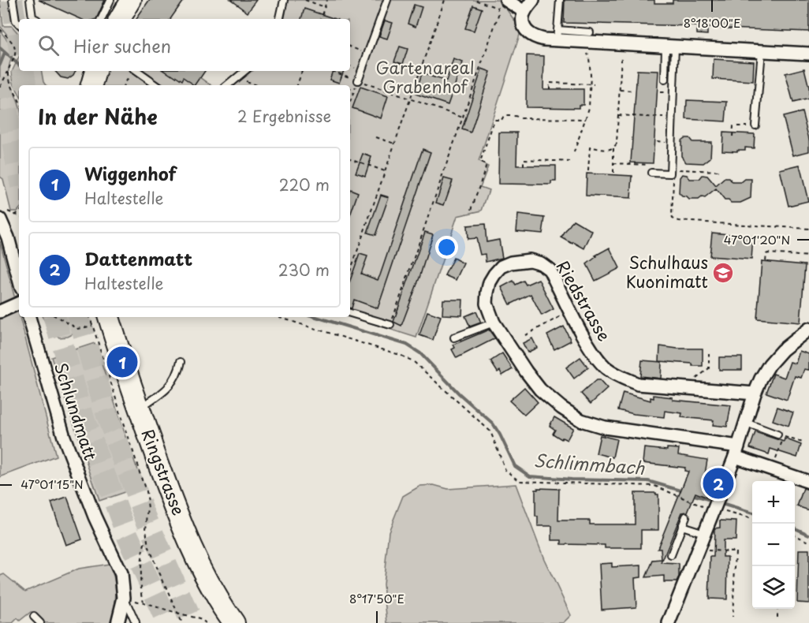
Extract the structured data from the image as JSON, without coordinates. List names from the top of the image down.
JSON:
{
  "streets": {
    "main road": ["Ringstrasse"],
    "street": ["Riedstrasse", "Schlundmatt"]
  },
  "water": ["Schlimmbach"],
  "parks": ["Gartenareal Grabenhof"],
  "places": {
    "school or university": ["Schulhaus Kuonimatt"]
  },
  "page": {
    "search": "Hier suchen",
    "heading": ["In der Nähe", "2 Ergebnisse"],
    "list": [
      {
        "mark": "1",
        "name": "Wiggenhof",
        "note": "Haltestelle",
        "value": "220 m"
      },
      {
        "mark": "2",
        "name": "Dattenmatt",
        "note": "Haltestelle",
        "value": "230 m"
      }
    ],
    "pins": ["1", "2"],
    "map_buttons": ["+", "−"]
  },
  "coordinates": [
    "8°18'00\"E",
    "47°01'20\"N",
    "47°01'15\"N",
    "8°17'50\"E"
  ]
}
